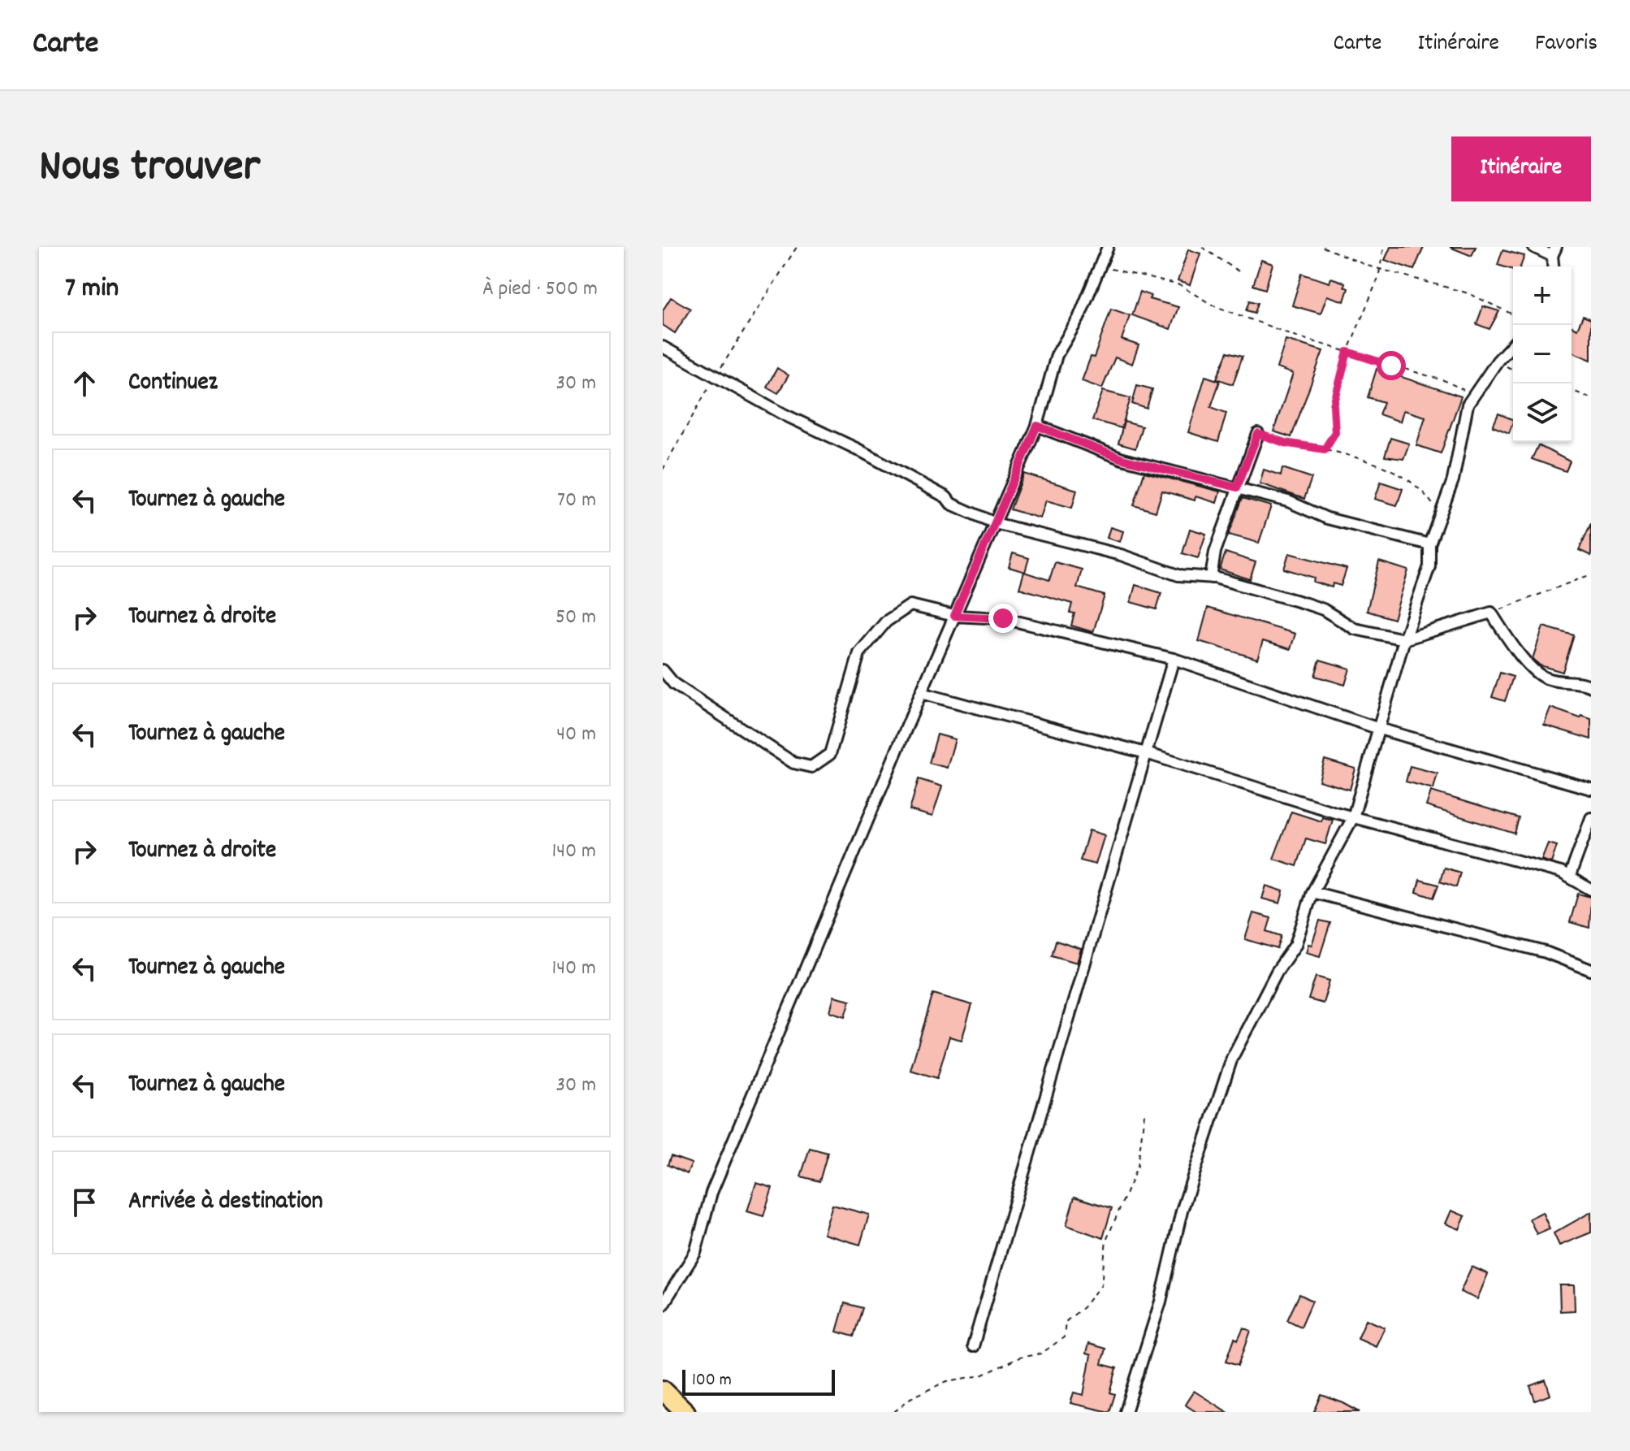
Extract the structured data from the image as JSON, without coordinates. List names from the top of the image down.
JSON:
{
  "scale_bar": "100 m",
  "page": {
    "header": "Carte",
    "nav": ["Carte", "Itinéraire", "Favoris"],
    "title": "Nous trouver",
    "buttons": "Itinéraire",
    "heading": ["7 min", "À pied · 500 m"],
    "map_buttons": ["+", "−"],
    "list": [
      ["Continuez", "30 m"],
      ["Tournez à gauche", "70 m"],
      ["Tournez à droite", "50 m"],
      ["Tournez à gauche", "40 m"],
      ["Tournez à droite", "140 m"],
      ["Tournez à gauche", "140 m"],
      ["Tournez à gauche", "30 m"],
      "Arrivée à destination"
    ],
    "scale": "100 m"
  }
}
